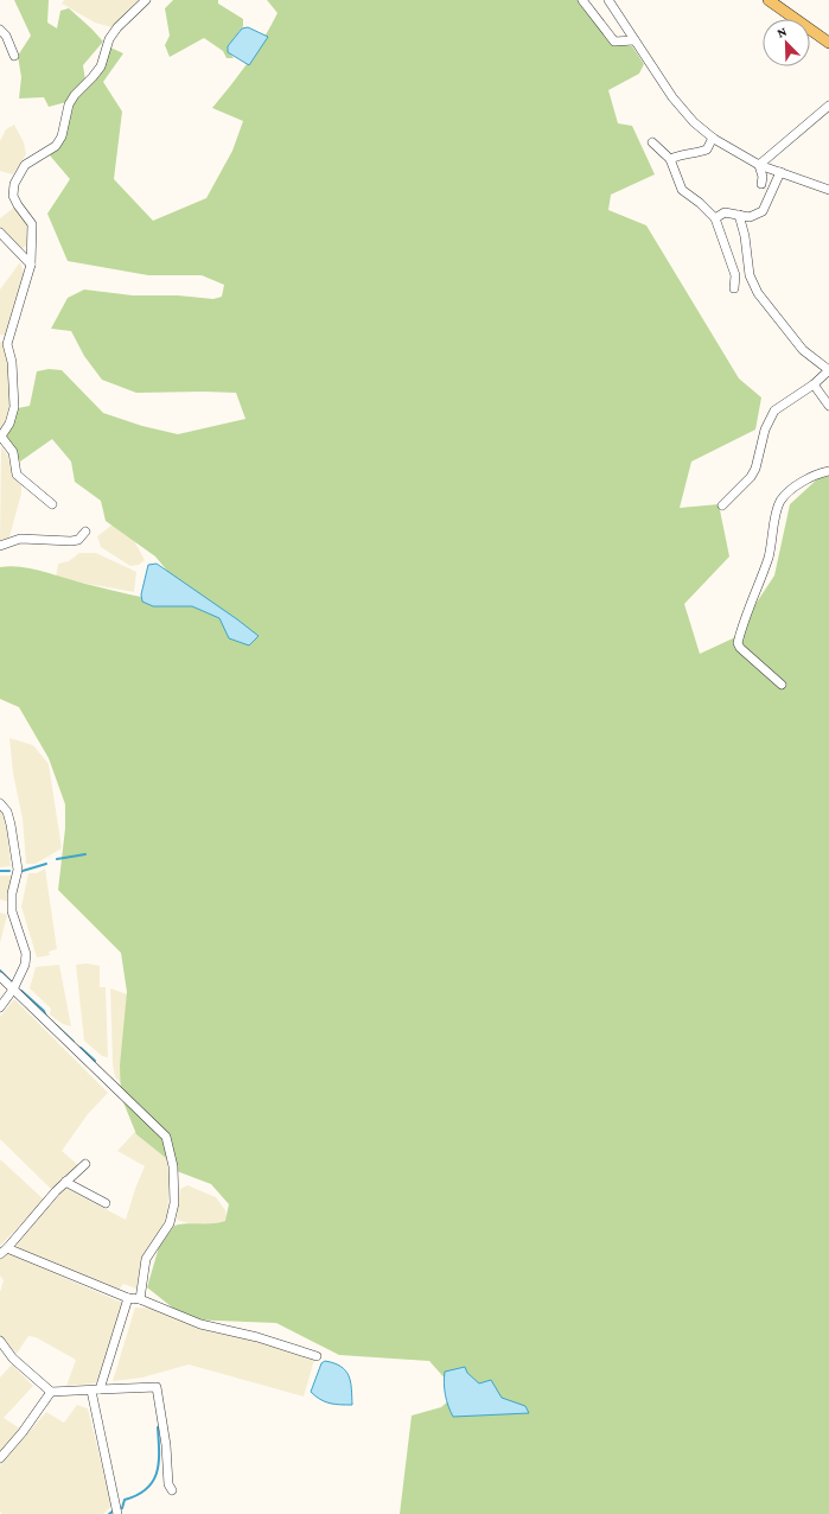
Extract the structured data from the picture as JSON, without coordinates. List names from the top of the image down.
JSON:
{
  "north": "top left"
}
